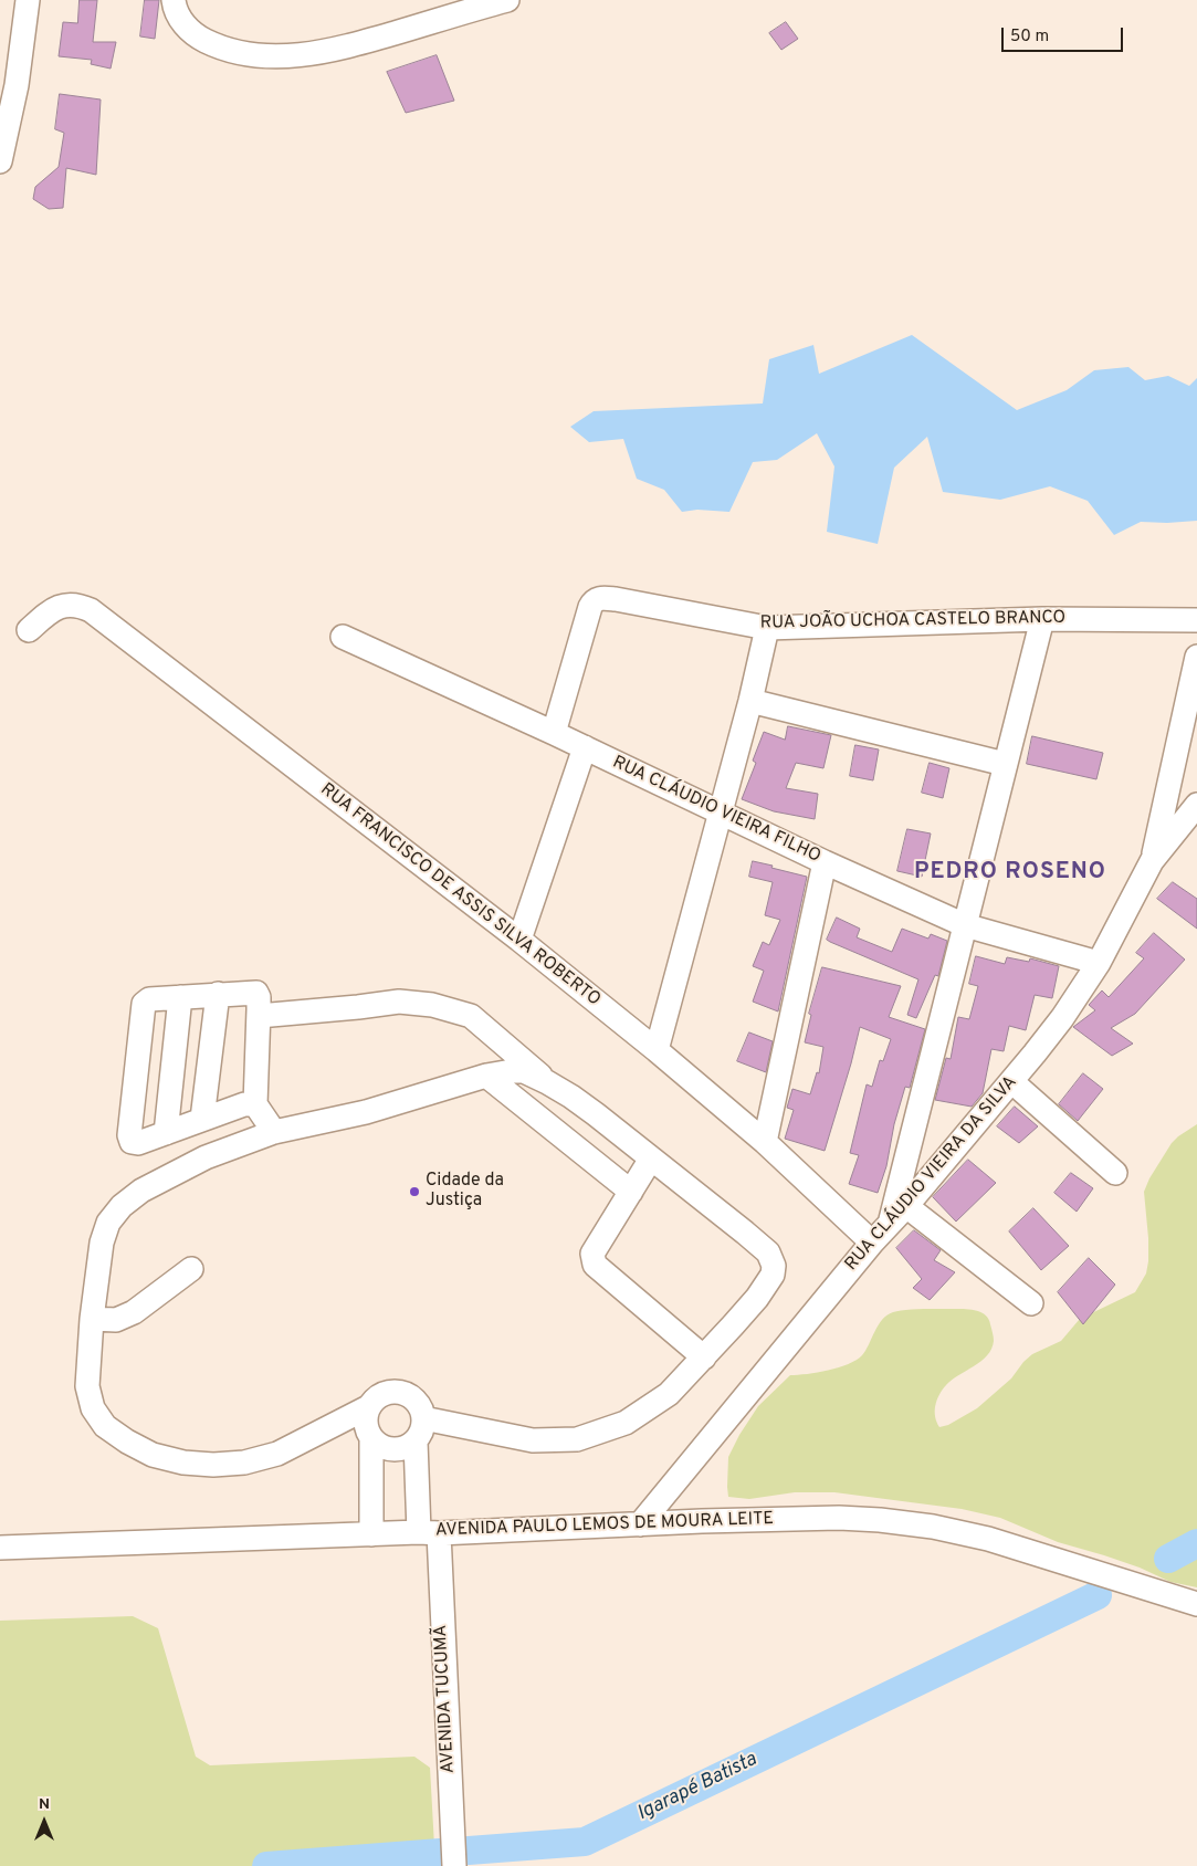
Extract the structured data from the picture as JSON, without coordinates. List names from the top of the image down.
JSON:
{
  "streets": {
    "street": [
      "RUA JOÃO UCHOA CASTELO BRANCO",
      "RUA CLÁUDIO VIEIRA FILHO",
      "RUA FRANCISCO DE ASSIS SILVA ROBERTO",
      "RUA CLÁUDIO VIEIRA DA SILVA",
      "AVENIDA PAULO LEMOS DE MOURA LEITE",
      "AVENIDA TUCUMÃ"
    ]
  },
  "crossings": [
    ["RUA JOÃO UCHOA CASTELO BRANCO", "RUA CLÁUDIO VIEIRA FILHO"],
    ["RUA CLÁUDIO VIEIRA FILHO", "RUA CLÁUDIO VIEIRA DA SILVA"],
    ["RUA FRANCISCO DE ASSIS SILVA ROBERTO", "RUA CLÁUDIO VIEIRA DA SILVA"],
    ["RUA CLÁUDIO VIEIRA DA SILVA", "AVENIDA PAULO LEMOS DE MOURA LEITE"],
    ["AVENIDA PAULO LEMOS DE MOURA LEITE", "AVENIDA TUCUMÃ"]
  ],
  "districts": ["PEDRO ROSENO"],
  "water": ["Igarapé Batista"],
  "places": ["Cidade da Justiça"],
  "scale_bar": "50 m",
  "north": "top"
}
